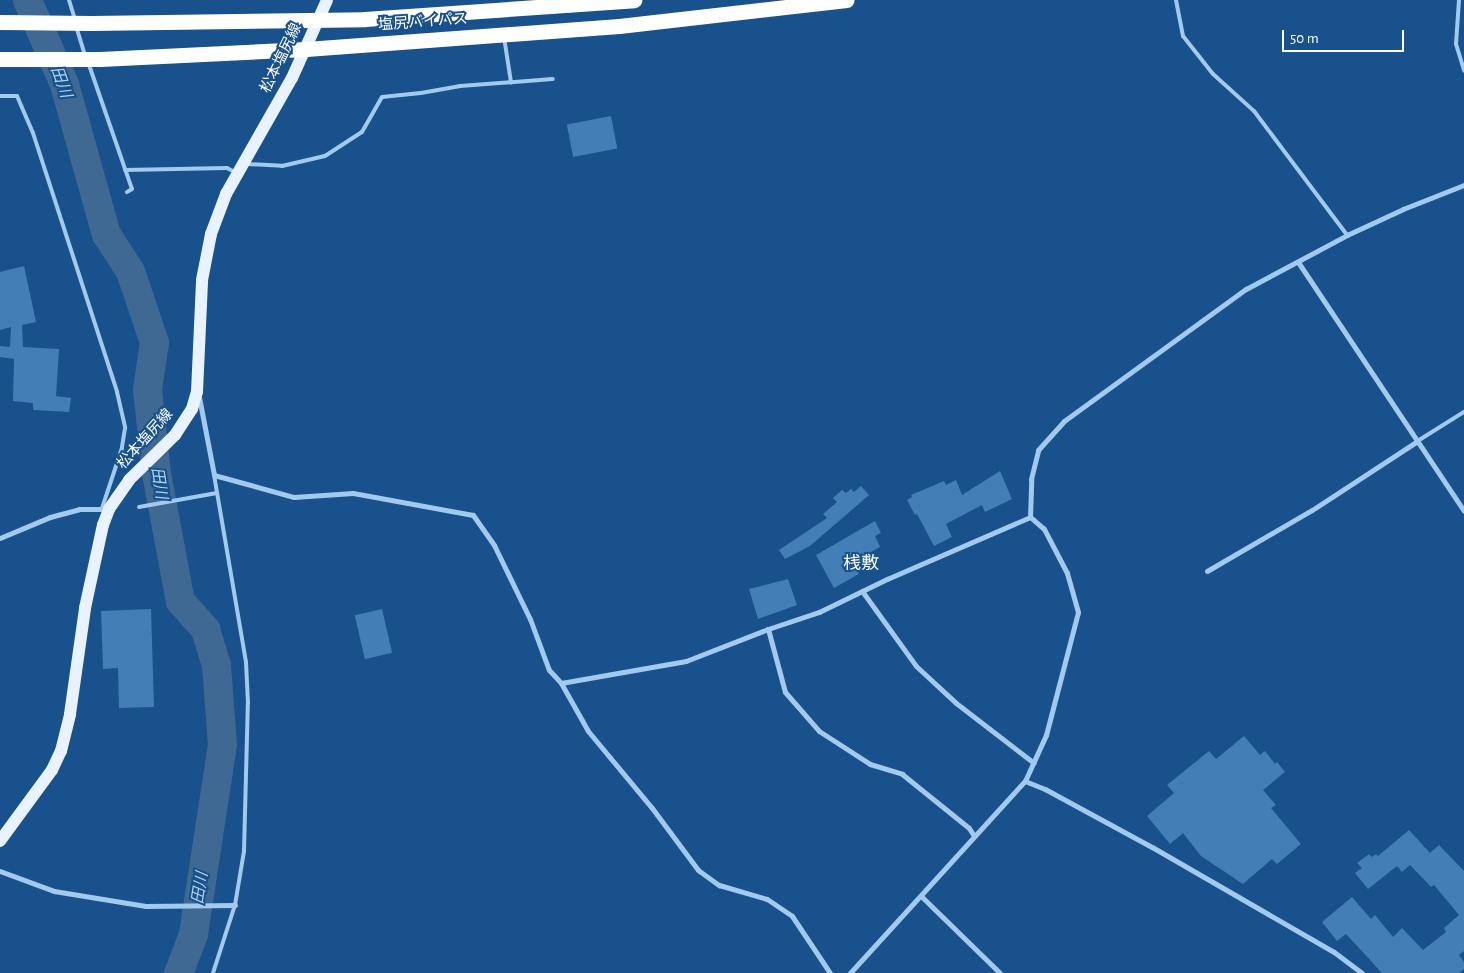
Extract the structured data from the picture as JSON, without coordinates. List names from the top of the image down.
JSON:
{
  "streets": {
    "highway": ["塩尻バイパス"],
    "main road": ["松本塩尻線"]
  },
  "crossings": [
    ["塩尻バイパス", "松本塩尻線"]
  ],
  "districts": ["桟敷"],
  "water": ["田川"],
  "scale_bar": "50 m"
}
